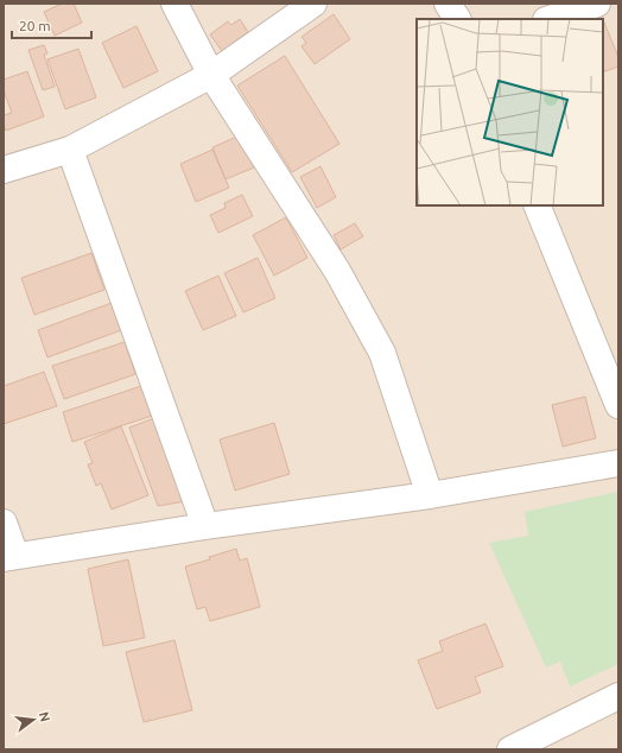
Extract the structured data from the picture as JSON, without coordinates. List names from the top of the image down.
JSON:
{
  "scale_bar": "20 m",
  "north": "right"
}
